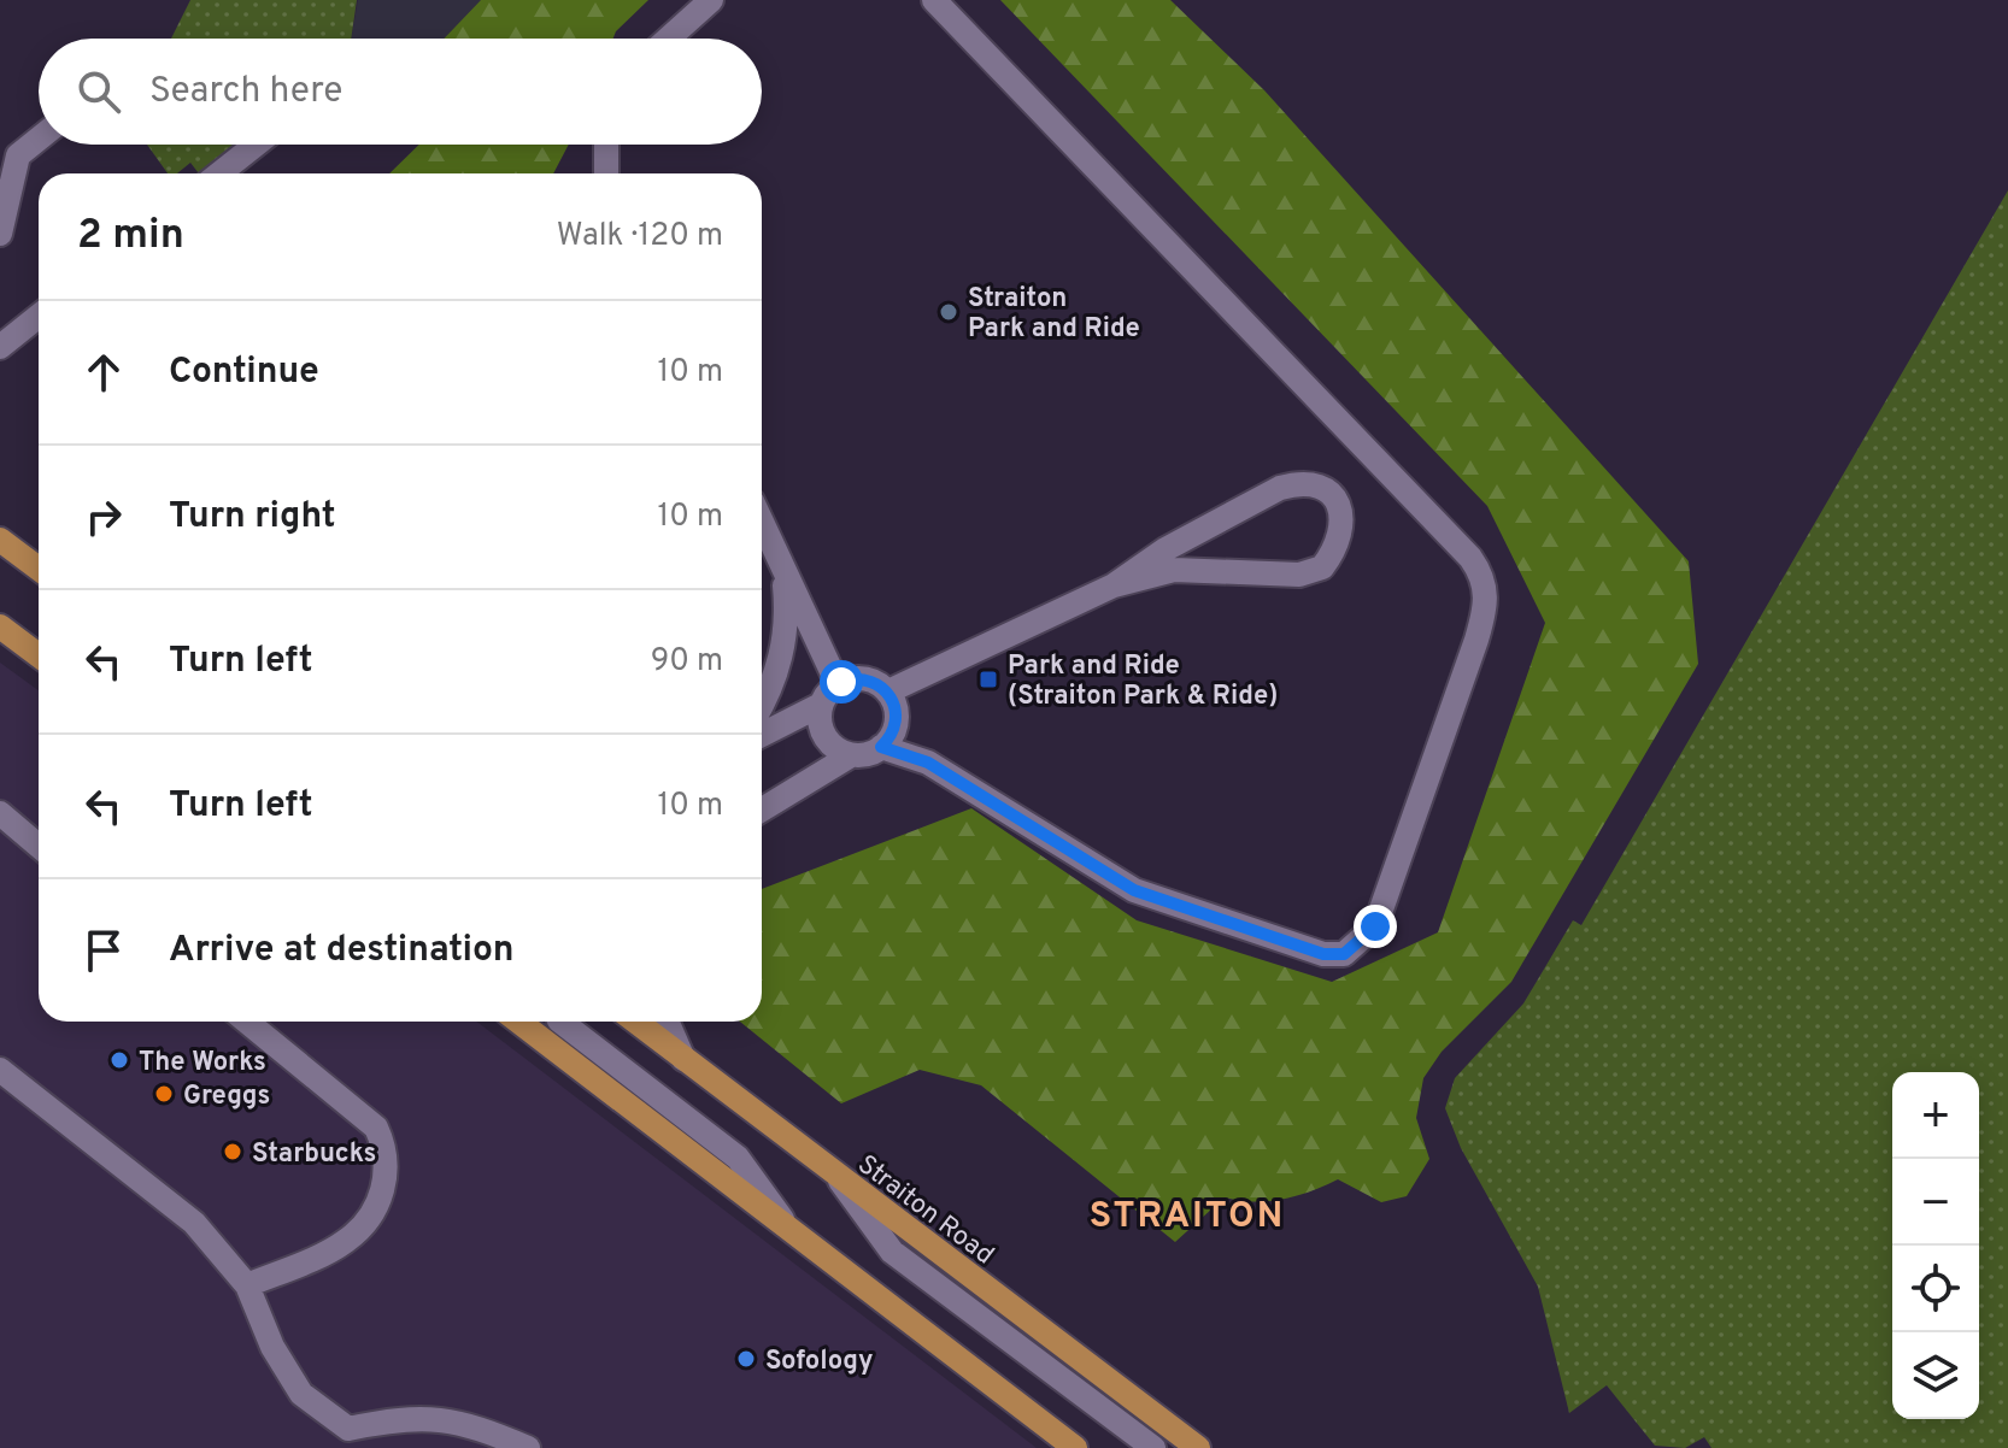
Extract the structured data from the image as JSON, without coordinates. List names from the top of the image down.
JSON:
{
  "streets": {
    "main road": ["Straiton Road"]
  },
  "districts": ["STRAITON"],
  "places": {
    "other": [
      "Straiton Park and Ride",
      "The Works",
      "Greggs",
      "Starbucks",
      "Sofology"
    ],
    "transit": ["Park and Ride (Straiton Park & Ride)"]
  },
  "page": {
    "search": "Search here",
    "heading": ["2 min", "Walk · 120 m"],
    "list": [
      ["Continue", "10 m"],
      ["Turn right", "10 m"],
      ["Turn left", "90 m"],
      ["Turn left", "10 m"],
      "Arrive at destination"
    ],
    "map_buttons": ["+", "−"]
  }
}
